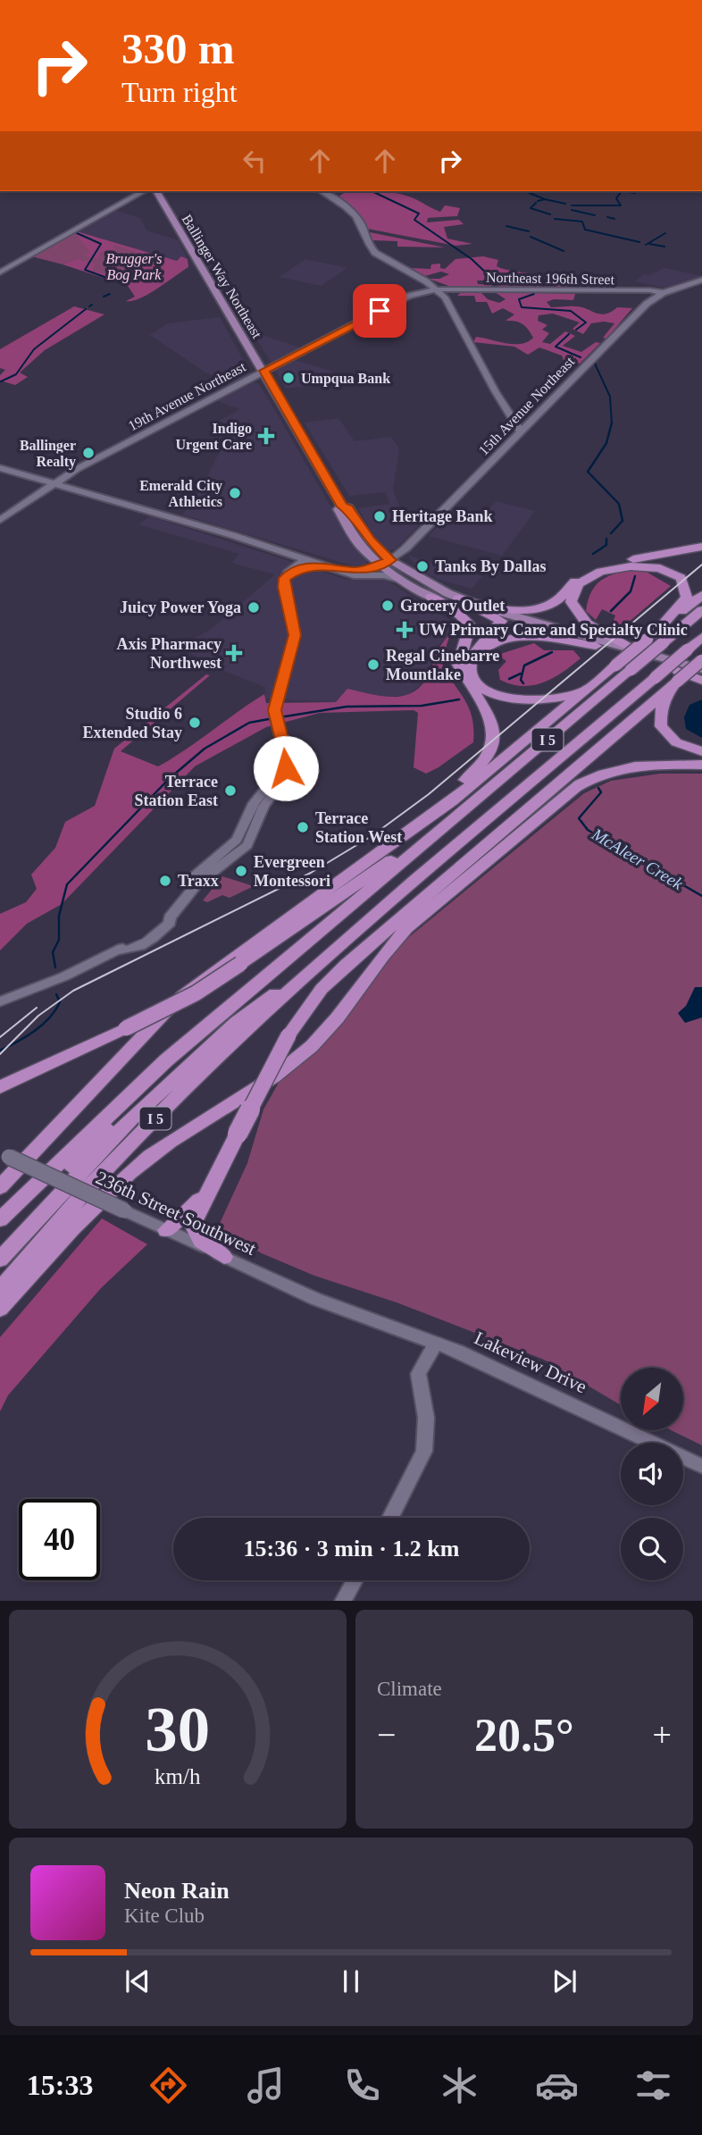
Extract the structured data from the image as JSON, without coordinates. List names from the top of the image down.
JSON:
{
  "streets": {
    "highway": ["I 5"],
    "main road": ["Ballinger Way Northeast"],
    "street": [
      "Northeast 196th Street",
      "19th Avenue Northeast",
      "15th Avenue Northeast",
      "236th Street Southwest",
      "Lakeview Drive"
    ]
  },
  "crossings": [
    ["Ballinger Way Northeast", "19th Avenue Northeast"],
    ["Ballinger Way Northeast", "15th Avenue Northeast"],
    ["Northeast 196th Street", "19th Avenue Northeast"],
    ["Northeast 196th Street", "15th Avenue Northeast"],
    ["236th Street Southwest", "Lakeview Drive"]
  ],
  "water": ["McAleer Creek"],
  "parks": ["Brugger's Bog Park"],
  "places": {
    "other": [
      "Umpqua Bank",
      "Ballinger Realty",
      "Emerald City Athletics",
      "Heritage Bank",
      "Tanks By Dallas",
      "Grocery Outlet",
      "Juicy Power Yoga",
      "Regal Cinebarre Mountlake",
      "Studio 6 Extended Stay",
      "Terrace Station East",
      "Terrace Station West",
      "Evergreen Montessori",
      "Traxx"
    ],
    "health": ["Indigo Urgent Care", "UW Primary Care and Specialty Clinic", "Axis Pharmacy Northwest"]
  },
  "north": "bottom left",
  "page": {
    "turn": ["330 m", "Turn right"],
    "limit": "40",
    "trip": "15:36 · 3 min · 1.2 km",
    "tile": "Climate",
    "heat": ["−", "20.5°", "+"],
    "song": ["Neon Rain", "Kite Club"],
    "tabs": "15:33",
    "gauge": ["30", "km/h"]
  }
}
